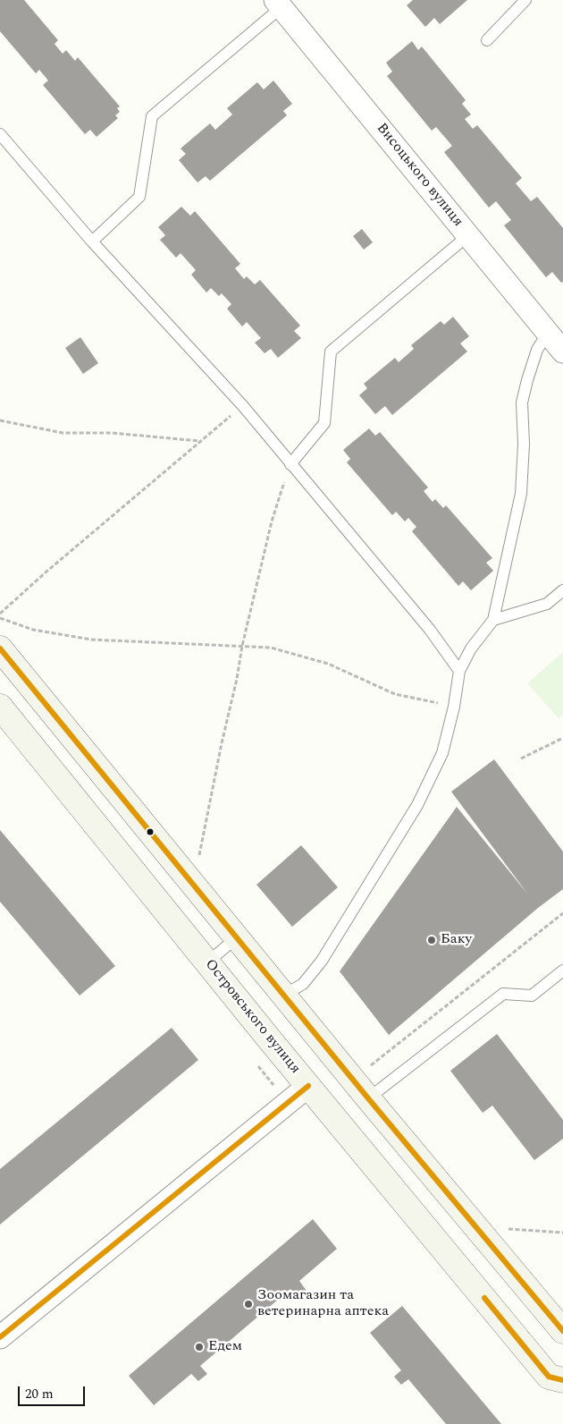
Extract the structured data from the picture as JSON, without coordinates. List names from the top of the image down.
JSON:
{
  "streets": {
    "street": ["Висоцького вулиця", "Островського вулиця"]
  },
  "places": ["Баку", "Зоомагазин та ветеринарна аптека", "Едем"],
  "scale_bar": "20 m"
}
